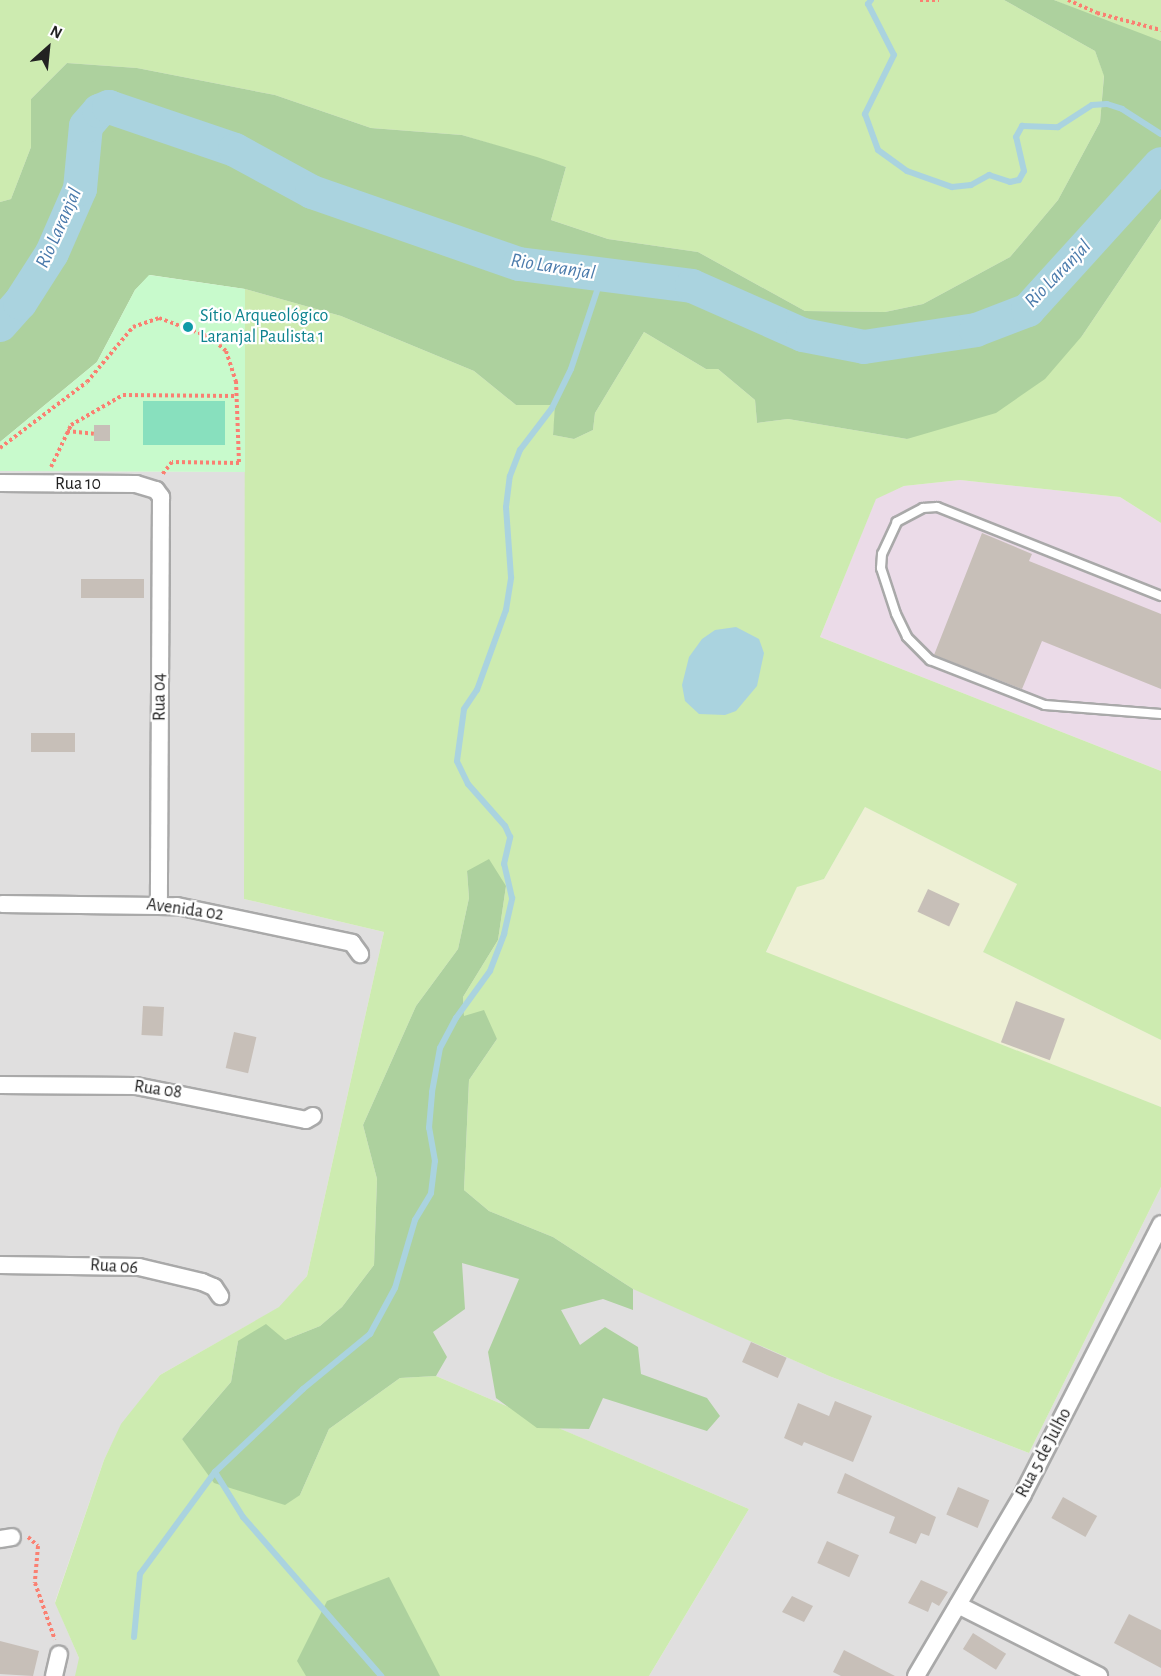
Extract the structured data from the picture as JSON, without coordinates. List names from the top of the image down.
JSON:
{
  "streets": {
    "street": [
      "Rua 10",
      "Rua 04",
      "Avenida 02",
      "Rua 08",
      "Rua 06",
      "Rua 5 de Julho"
    ]
  },
  "crossings": [
    ["Rua 10", "Rua 04"],
    ["Rua 04", "Avenida 02"]
  ],
  "water": ["Rio Laranjal"],
  "places": ["Sítio Arqueológico Laranjal Paulista 1"],
  "north": "top right"
}
